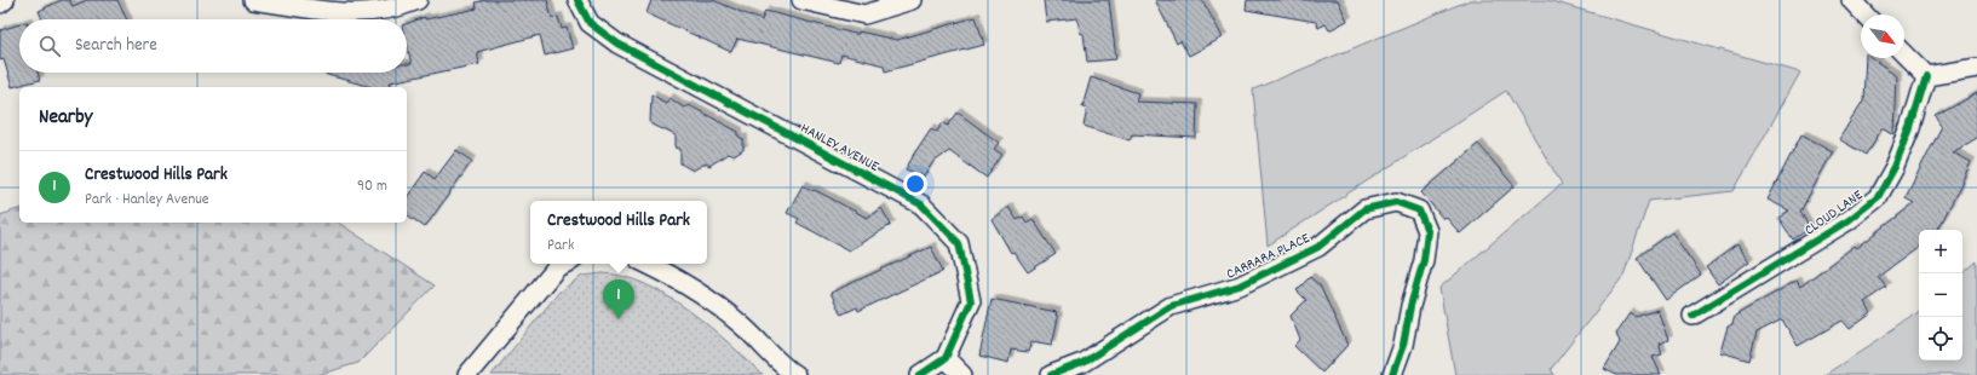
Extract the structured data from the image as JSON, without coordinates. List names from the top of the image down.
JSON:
{
  "streets": {
    "street": ["HANLEY AVENUE", "CLOUD LANE", "CARRARA PLACE"]
  },
  "north": "bottom right",
  "page": {
    "search": "Search here",
    "heading": "Nearby",
    "list": [
      {
        "mark": "1",
        "name": "Crestwood Hills Park",
        "note": "Park · Hanley Avenue",
        "value": "90 m"
      }
    ],
    "popup": ["Crestwood Hills Park", "Park"],
    "map_buttons": ["+", "−"],
    "pins": "1"
  }
}
